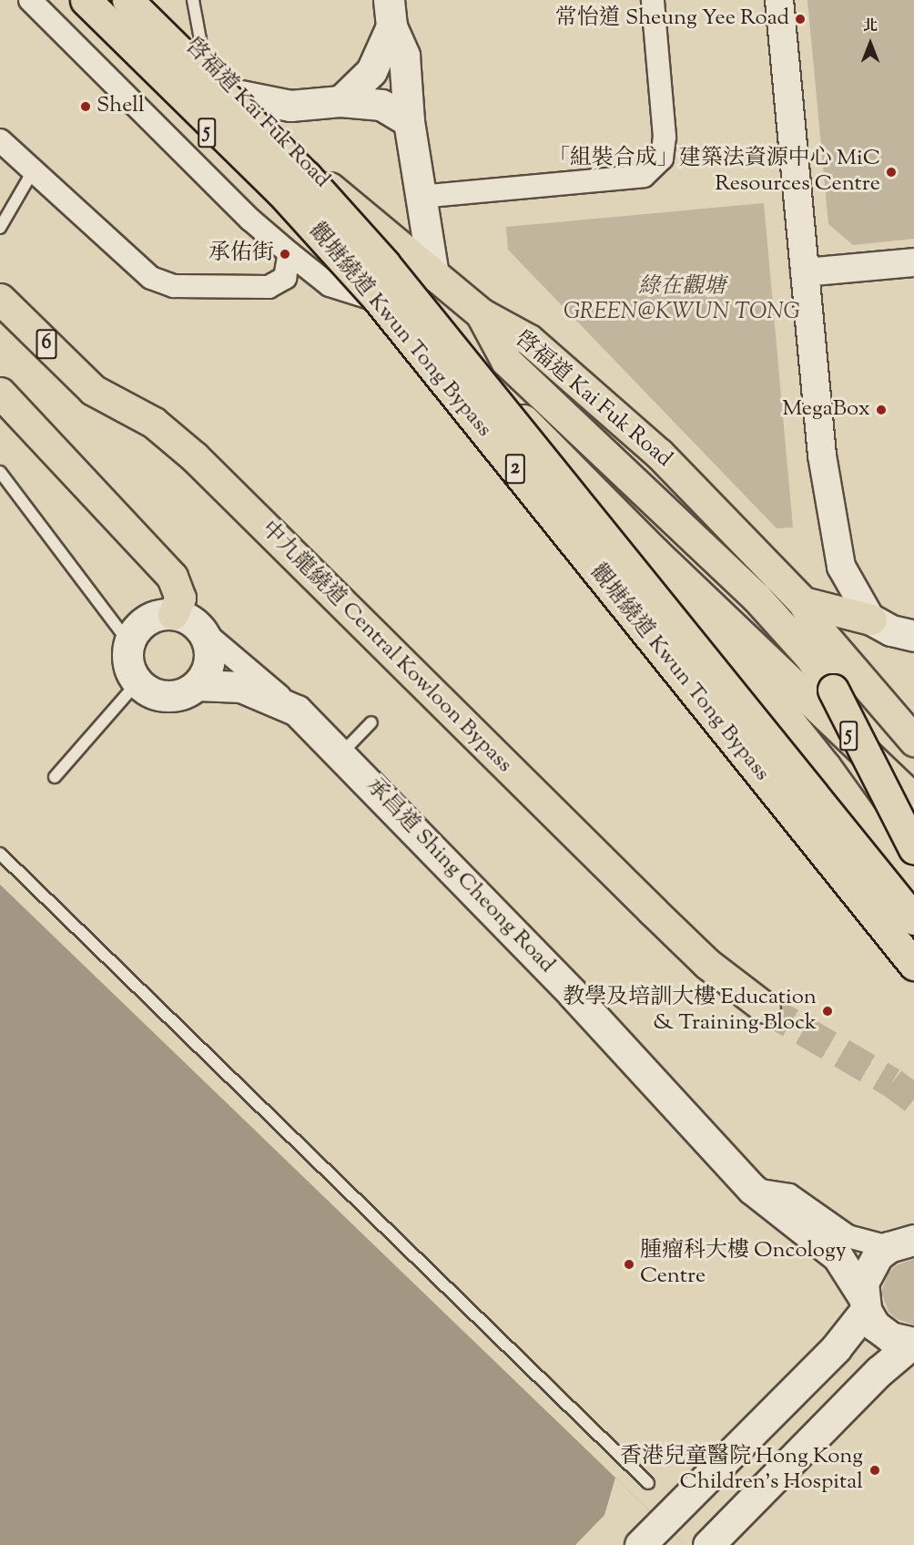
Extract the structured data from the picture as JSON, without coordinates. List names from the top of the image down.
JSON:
{
  "streets": {
    "highway": [
      "啓福道 Kai Fuk Road",
      "5",
      "觀塘繞道 Kwun Tong Bypass",
      "6",
      "2",
      "中九龍繞道 Central Kowloon Bypass"
    ],
    "main road": ["承昌道 Shing Cheong Road"]
  },
  "parks": ["綠在觀塘 GREEN@KWUN TONG"],
  "places": [
    "常怡道 Sheung Yee Road",
    "Shell",
    "「組裝合成」建築法資源中心 MiC Resources Centre",
    "承佑街",
    "MegaBox",
    "教學及培訓大樓 Education & Training Block",
    "腫瘤科大樓 Oncology Centre",
    "香港兒童醫院 Hong Kong Children's Hospital"
  ],
  "north": "top"
}
